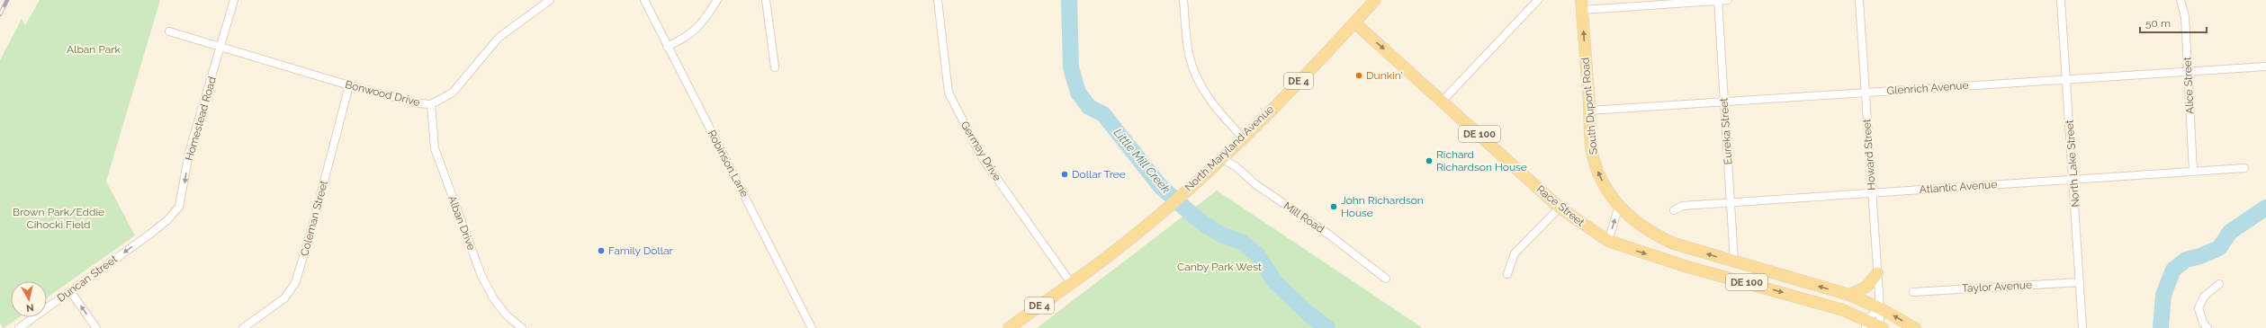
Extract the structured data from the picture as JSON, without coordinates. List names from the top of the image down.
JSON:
{
  "streets": {
    "main road": [
      "DE 4",
      "South Dupont Road",
      "DE 100",
      "North Maryland Avenue",
      "Race Street"
    ],
    "street": [
      "Alice Street",
      "Glenrich Avenue",
      "Bonwood Drive",
      "Homestead Road",
      "Eureka Street",
      "Germay Drive",
      "Howard Street",
      "Robinson Lane",
      "North Lake Street",
      "Atlantic Avenue",
      "Mill Road",
      "Coleman Street",
      "Alban Drive",
      "Duncan Street",
      "Taylor Avenue"
    ]
  },
  "crossings": [
    ["DE 4", "North Maryland Avenue"],
    ["DE 4", "Germay Drive"],
    ["Alice Street", "Glenrich Avenue"],
    ["Alice Street", "Atlantic Avenue"],
    ["Glenrich Avenue", "South Dupont Road"],
    ["Glenrich Avenue", "Eureka Street"],
    ["Glenrich Avenue", "Howard Street"],
    ["Glenrich Avenue", "North Lake Street"],
    ["Bonwood Drive", "Homestead Road"],
    ["Bonwood Drive", "Coleman Street"],
    ["Bonwood Drive", "Alban Drive"],
    ["South Dupont Road", "Eureka Street"],
    ["South Dupont Road", "Howard Street"],
    ["Homestead Road", "Duncan Street"],
    ["Eureka Street", "Atlantic Avenue"],
    ["DE 100", "Howard Street"],
    ["DE 100", "Race Street"],
    ["North Maryland Avenue", "Germay Drive"],
    ["North Maryland Avenue", "Race Street"],
    ["North Maryland Avenue", "Mill Road"],
    ["Howard Street", "Atlantic Avenue"],
    ["North Lake Street", "Atlantic Avenue"],
    ["North Lake Street", "Taylor Avenue"]
  ],
  "one_way": [
    "South Dupont Road",
    "Homestead Road",
    "Race Street",
    "Duncan Street"
  ],
  "water": ["Little Mill Creek"],
  "parks": ["Alban Park", "Brown Park/Eddie Cihocki Field", "Canby Park West"],
  "places": [
    "Dunkin'",
    "Richard Richardson House",
    "Dollar Tree",
    "John Richardson House",
    "Family Dollar"
  ],
  "scale_bar": "50 m",
  "north": "bottom"
}
